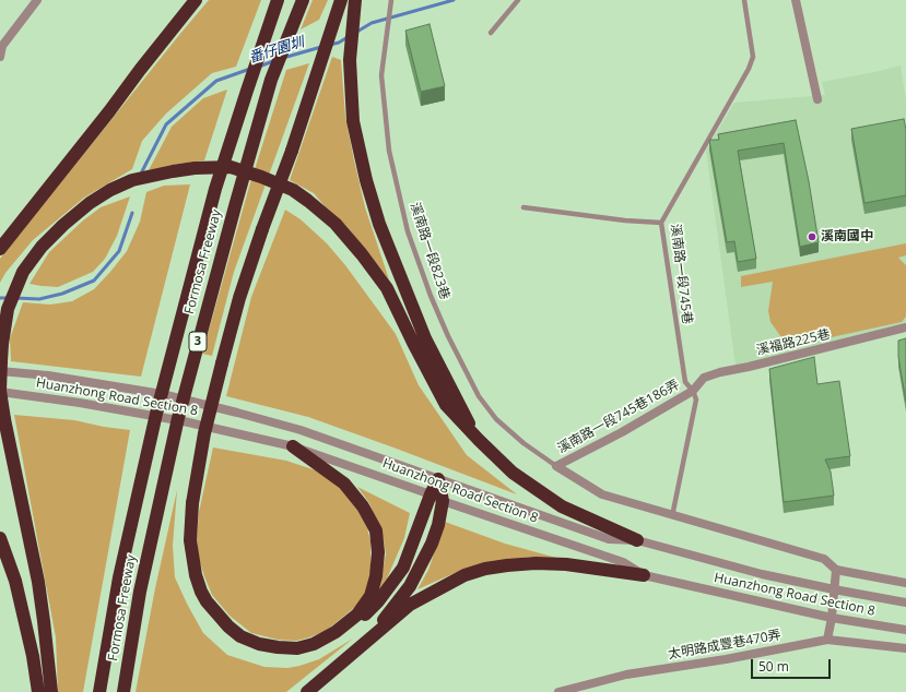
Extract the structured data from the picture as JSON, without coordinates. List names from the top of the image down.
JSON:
{
  "streets": {
    "highway": ["Formosa Freeway", "3"],
    "street": [
      "溪福路225巷",
      "Huanzhong Road Section 8",
      "溪南路一段745巷186弄",
      "太明路成豐巷470弄"
    ],
    "lane": ["溪南路一段823巷", "溪南路一段745巷"]
  },
  "crossings": [
    ["溪南路一段823巷", "溪南路一段745巷186弄"],
    ["溪南路一段745巷", "溪福路225巷"],
    ["溪南路一段745巷", "溪南路一段745巷186弄"],
    ["溪福路225巷", "溪南路一段745巷186弄"]
  ],
  "water": ["番仔園圳"],
  "places": ["溪南國中"],
  "scale_bar": "50 m"
}
